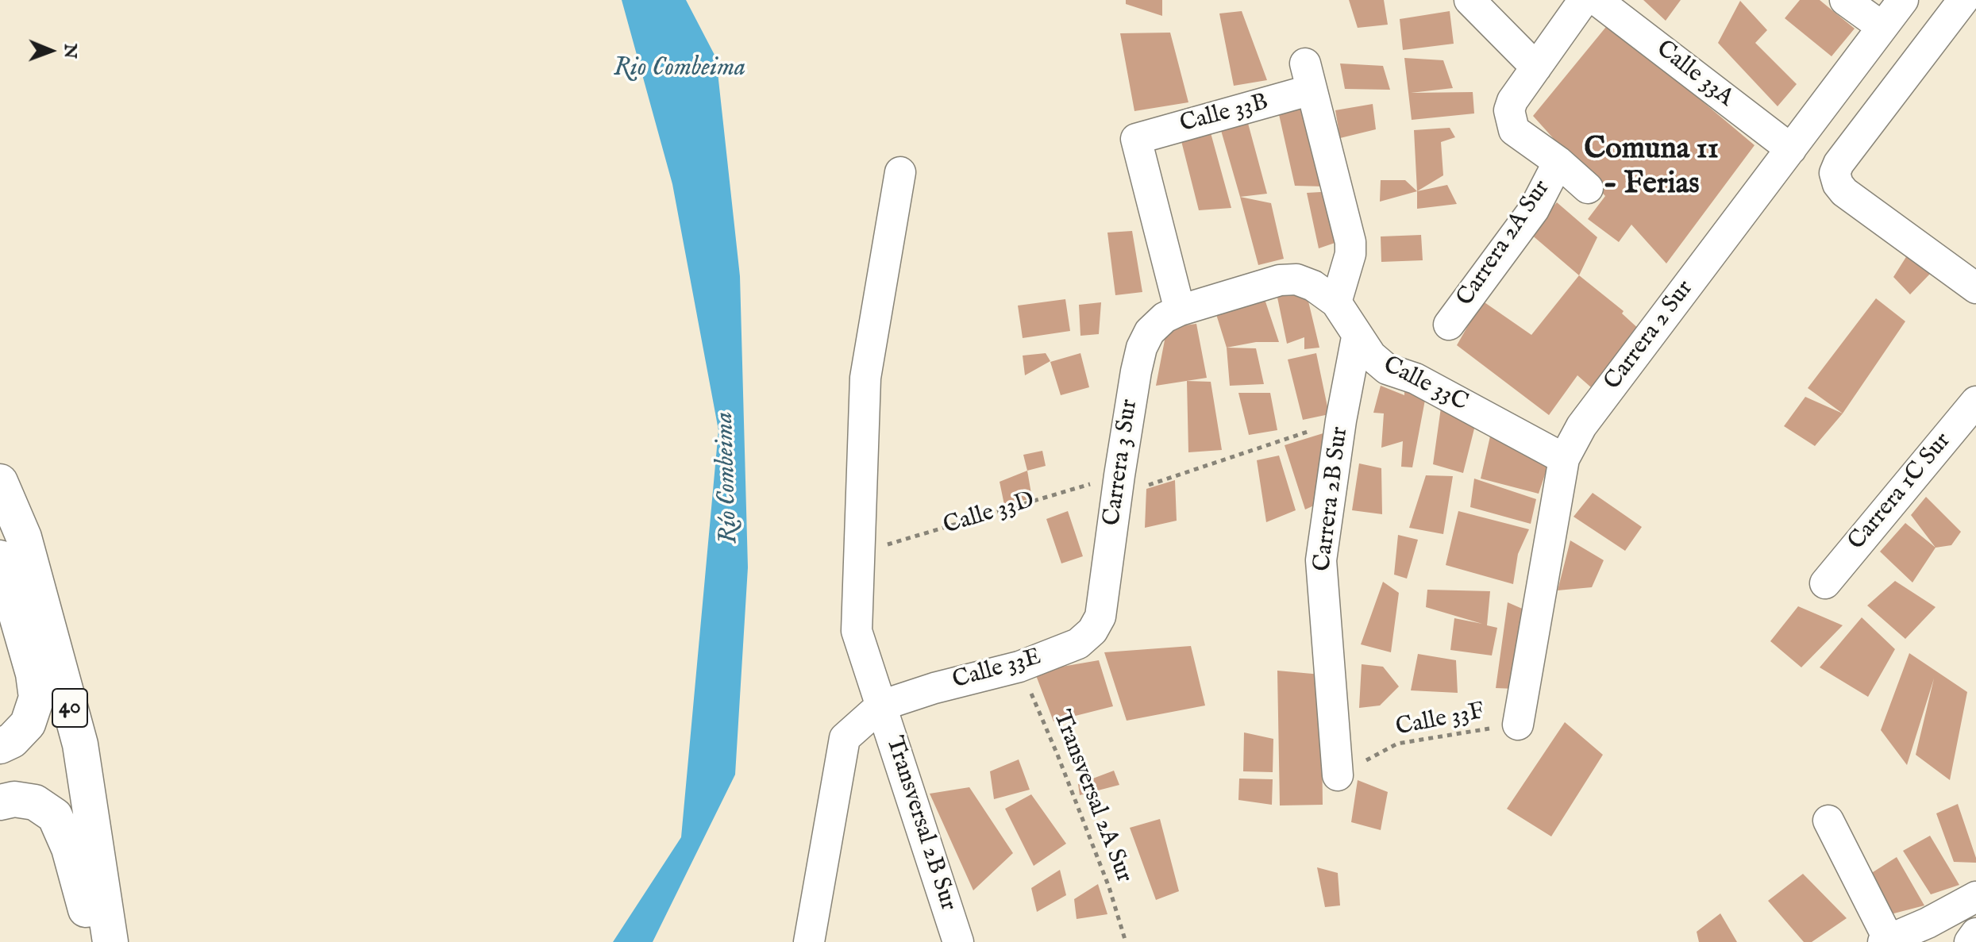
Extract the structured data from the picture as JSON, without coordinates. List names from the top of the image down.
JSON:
{
  "streets": {
    "highway": ["40"],
    "street": [
      "Calle 33A",
      "Calle 33B",
      "Carrera 2A Sur",
      "Carrera 2 Sur",
      "Calle 33C",
      "Carrera 3 Sur",
      "Carrera 1C Sur",
      "Carrera 2B Sur",
      "Calle 33E",
      "Transversal 2B Sur"
    ],
    "path": ["Calle 33D", "Calle 33F", "Transversal 2A Sur"]
  },
  "crossings": [
    ["Calle 33A", "Carrera 2 Sur"],
    ["Calle 33B", "Calle 33C"],
    ["Calle 33B", "Carrera 3 Sur"],
    ["Carrera 2 Sur", "Calle 33C"],
    ["Carrera 2 Sur", "Calle 33F"],
    ["Calle 33C", "Carrera 3 Sur"],
    ["Calle 33C", "Carrera 2B Sur"],
    ["Carrera 3 Sur", "Calle 33D"],
    ["Carrera 3 Sur", "Calle 33E"],
    ["Carrera 2B Sur", "Calle 33D"],
    ["Carrera 2B Sur", "Calle 33F"],
    ["Calle 33D", "Transversal 2B Sur"],
    ["Calle 33E", "Transversal 2A Sur"],
    ["Calle 33E", "Transversal 2B Sur"]
  ],
  "districts": ["Comuna 11 - Ferias"],
  "water": ["Rio Combeima", "Río Combeima"],
  "north": "right"
}
